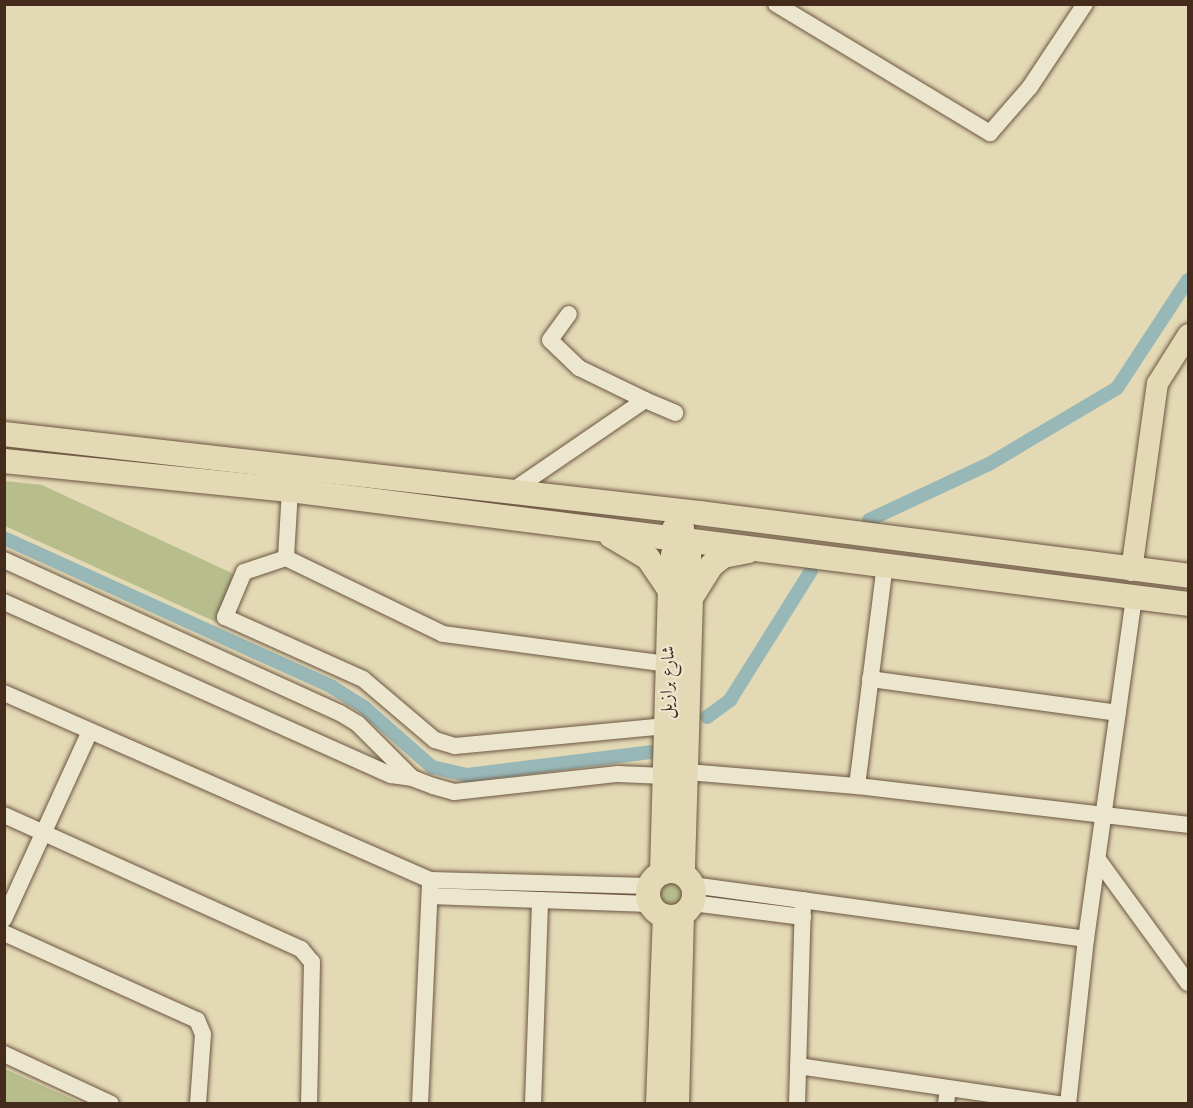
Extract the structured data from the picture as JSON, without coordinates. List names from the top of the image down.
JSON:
{
  "streets": {
    "highway": ["شارع برازيل"]
  }
}
